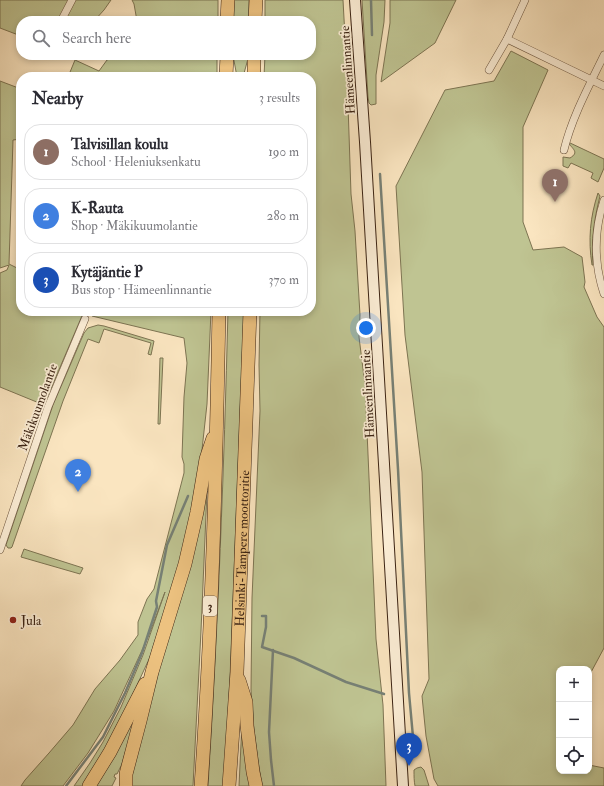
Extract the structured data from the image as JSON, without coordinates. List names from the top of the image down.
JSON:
{
  "streets": {
    "highway": ["Helsinki-Tampere moottoritie", "3"],
    "main road": ["Hämeenlinnantie"],
    "street": ["Mäkikuumolantie"]
  },
  "places": ["Jula"],
  "page": {
    "search": "Search here",
    "heading": ["Nearby", "3 results"],
    "list": [
      {
        "mark": "1",
        "name": "Talvisillan koulu",
        "note": "School · Heleniuksenkatu",
        "value": "190 m"
      },
      {
        "mark": "2",
        "name": "K-Rauta",
        "note": "Shop · Mäkikuumolantie",
        "value": "280 m"
      },
      {
        "mark": "3",
        "name": "Kytäjäntie P",
        "note": "Bus stop · Hämeenlinnantie",
        "value": "370 m"
      }
    ],
    "pins": ["1", "2", "3"],
    "map_buttons": ["+", "−"]
  }
}
